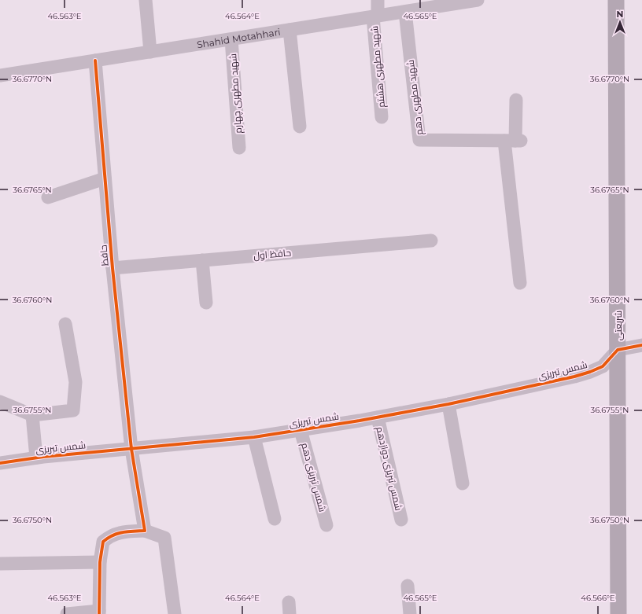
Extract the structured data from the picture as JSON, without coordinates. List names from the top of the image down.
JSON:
{
  "streets": {
    "main road": ["شریعتی"],
    "street": [
      "Shahid Motahhari",
      "شهید مطهری هشتم",
      "شهید مطهری چهارم",
      "شهید مطهری دهم",
      "حافظ اول",
      "حافظ",
      "شمس تبریزی",
      "شمس تبریزی دوازدهم",
      "شمس تبریزی دهم"
    ]
  },
  "crossings": [
    ["Shahid Motahhari", "شهید مطهری هشتم"],
    ["Shahid Motahhari", "شهید مطهری چهارم"],
    ["Shahid Motahhari", "شهید مطهری دهم"],
    ["Shahid Motahhari", "حافظ"],
    ["حافظ اول", "حافظ"],
    ["حافظ", "شمس تبریزی"],
    ["شریعتی", "شمس تبریزی"],
    ["شمس تبریزی", "شمس تبریزی دوازدهم"],
    ["شمس تبریزی", "شمس تبریزی دهم"]
  ],
  "north": "top",
  "coordinates": [
    "46.563°E",
    "46.564°E",
    "46.565°E",
    "36.6770°N",
    "36.6765°N",
    "36.6760°N",
    "36.6755°N",
    "36.6750°N",
    "46.566°E"
  ]
}
